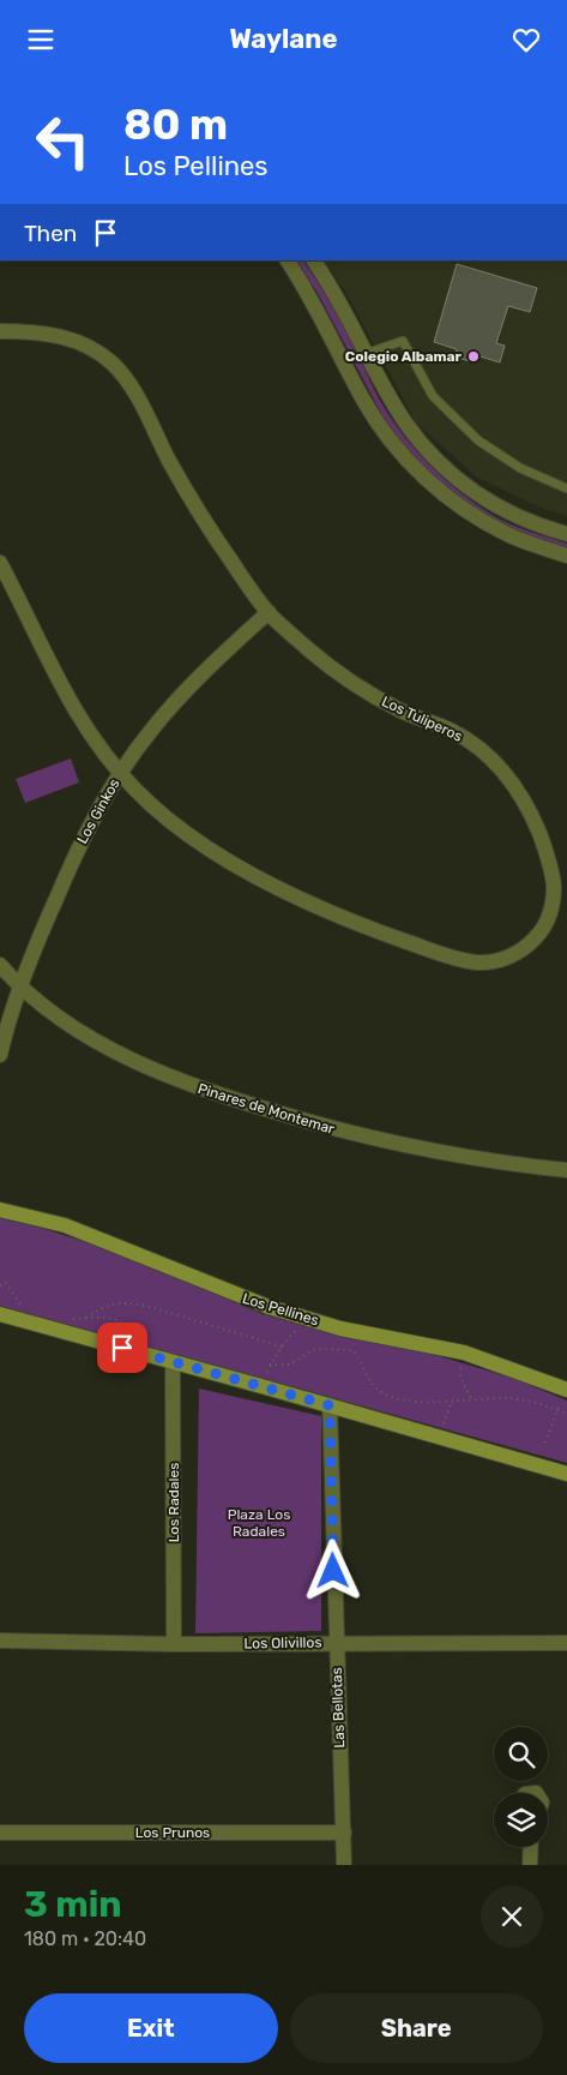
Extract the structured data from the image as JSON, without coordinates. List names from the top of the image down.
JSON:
{
  "streets": {
    "main road": ["Los Pellines"],
    "street": [
      "Los Tuliperos",
      "Los Ginkos",
      "Pinares de Montemar",
      "Los Radales",
      "Los Olivillos",
      "Las Bellotas",
      "Los Prunos"
    ]
  },
  "crossings": [
    ["Los Tuliperos", "Los Ginkos"],
    ["Los Ginkos", "Pinares de Montemar"],
    ["Los Radales", "Los Olivillos"],
    ["Los Olivillos", "Las Bellotas"],
    ["Las Bellotas", "Los Prunos"]
  ],
  "parks": ["Plaza Los Radales"],
  "places": ["Colegio Albamar"],
  "page": {
    "header": "Waylane",
    "turn": ["80 m", "Los Pellines"],
    "then": "Then",
    "heading": ["3 min", "180 m · 20:40"],
    "buttons": ["Exit", "Share"]
  }
}
